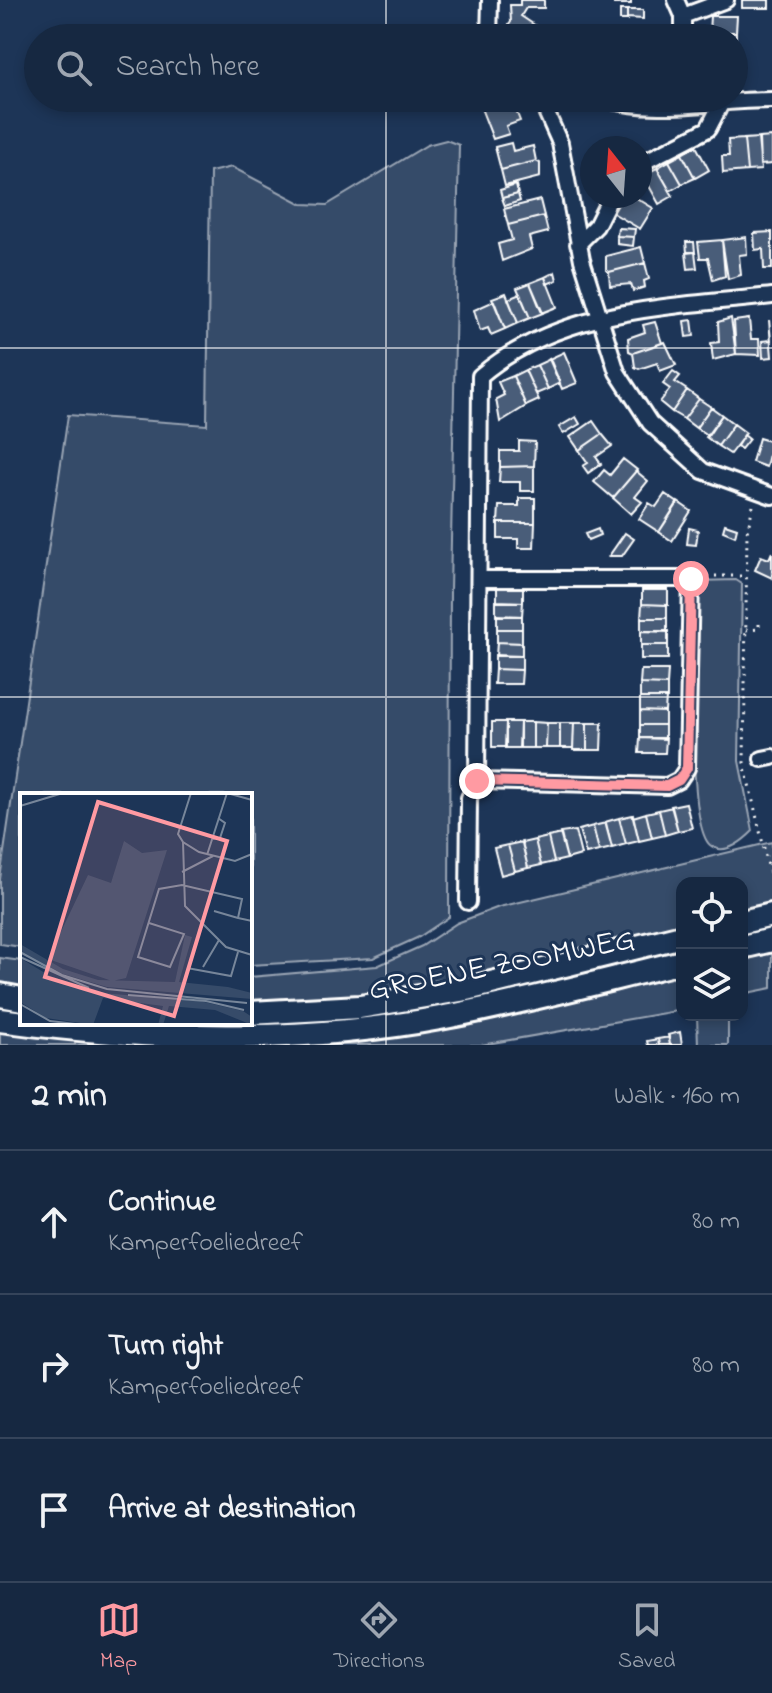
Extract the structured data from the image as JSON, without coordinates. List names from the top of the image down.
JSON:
{
  "streets": {
    "main road": ["GROENE ZOOMWEG"]
  },
  "north": "top",
  "page": {
    "search": "Search here",
    "heading": ["2 min", "Walk · 160 m"],
    "list": [
      ["Continue", "Kamperfoeliedreef", "80 m"],
      ["Turn right", "Kamperfoeliedreef", "80 m"],
      "Arrive at destination"
    ],
    "nav": ["Map", "Directions", "Saved"]
  }
}
